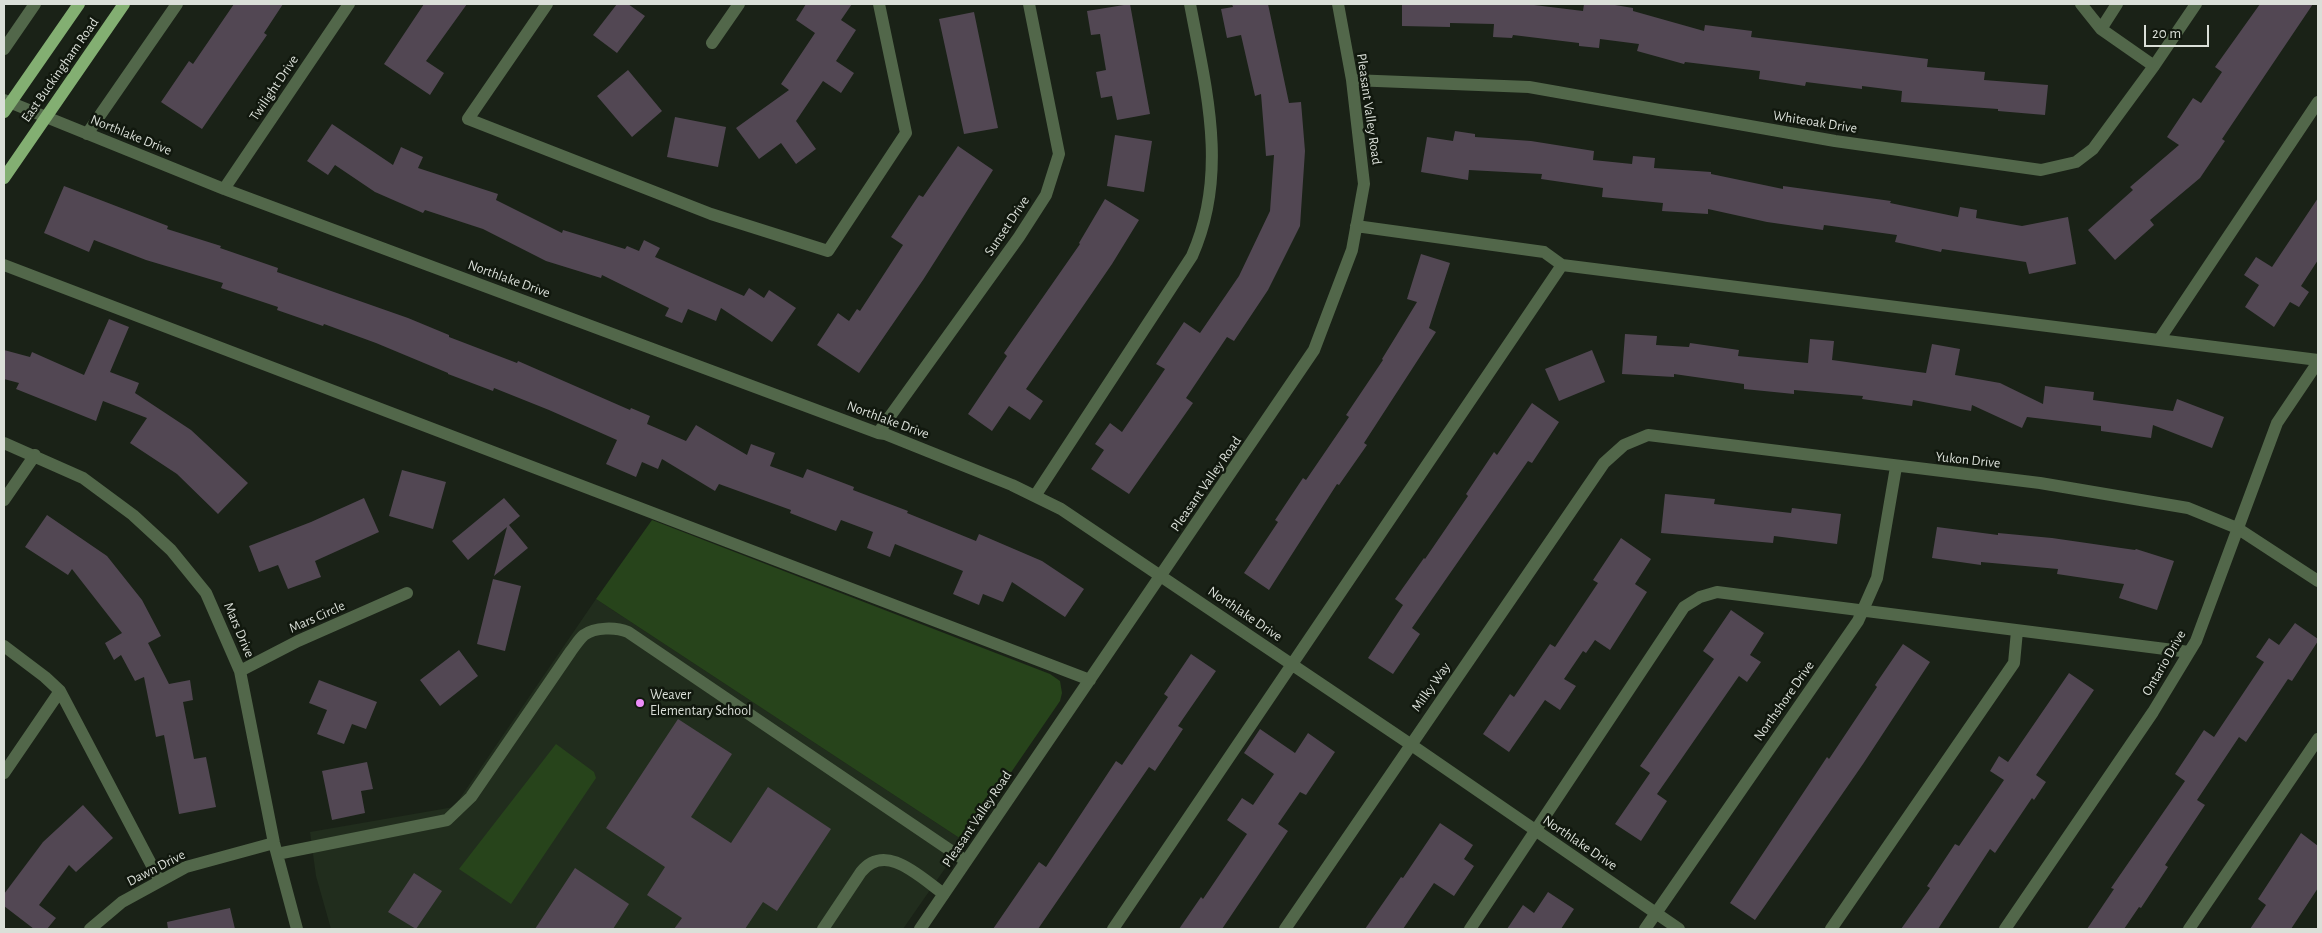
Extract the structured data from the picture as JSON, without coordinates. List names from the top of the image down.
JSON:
{
  "streets": {
    "main road": ["East Buckingham Road"],
    "street": [
      "Twilight Drive",
      "Pleasant Valley Road",
      "Whiteoak Drive",
      "Northlake Drive",
      "Sunset Drive",
      "Yukon Drive",
      "Mars Circle",
      "Mars Drive",
      "Ontario Drive",
      "Milky Way",
      "Northshore Drive",
      "Dawn Drive"
    ]
  },
  "crossings": [
    ["East Buckingham Road", "Northlake Drive"],
    ["Twilight Drive", "Northlake Drive"],
    ["Pleasant Valley Road", "Whiteoak Drive"],
    ["Pleasant Valley Road", "Northlake Drive"],
    ["Pleasant Valley Road", "Dawn Drive"],
    ["Northlake Drive", "Sunset Drive"],
    ["Northlake Drive", "Milky Way"],
    ["Northlake Drive", "Northshore Drive"],
    ["Yukon Drive", "Ontario Drive"],
    ["Yukon Drive", "Milky Way"],
    ["Yukon Drive", "Northshore Drive"],
    ["Mars Circle", "Mars Drive"],
    ["Mars Drive", "Dawn Drive"]
  ],
  "places": ["Weaver Elementary School"],
  "scale_bar": "20 m"
}
